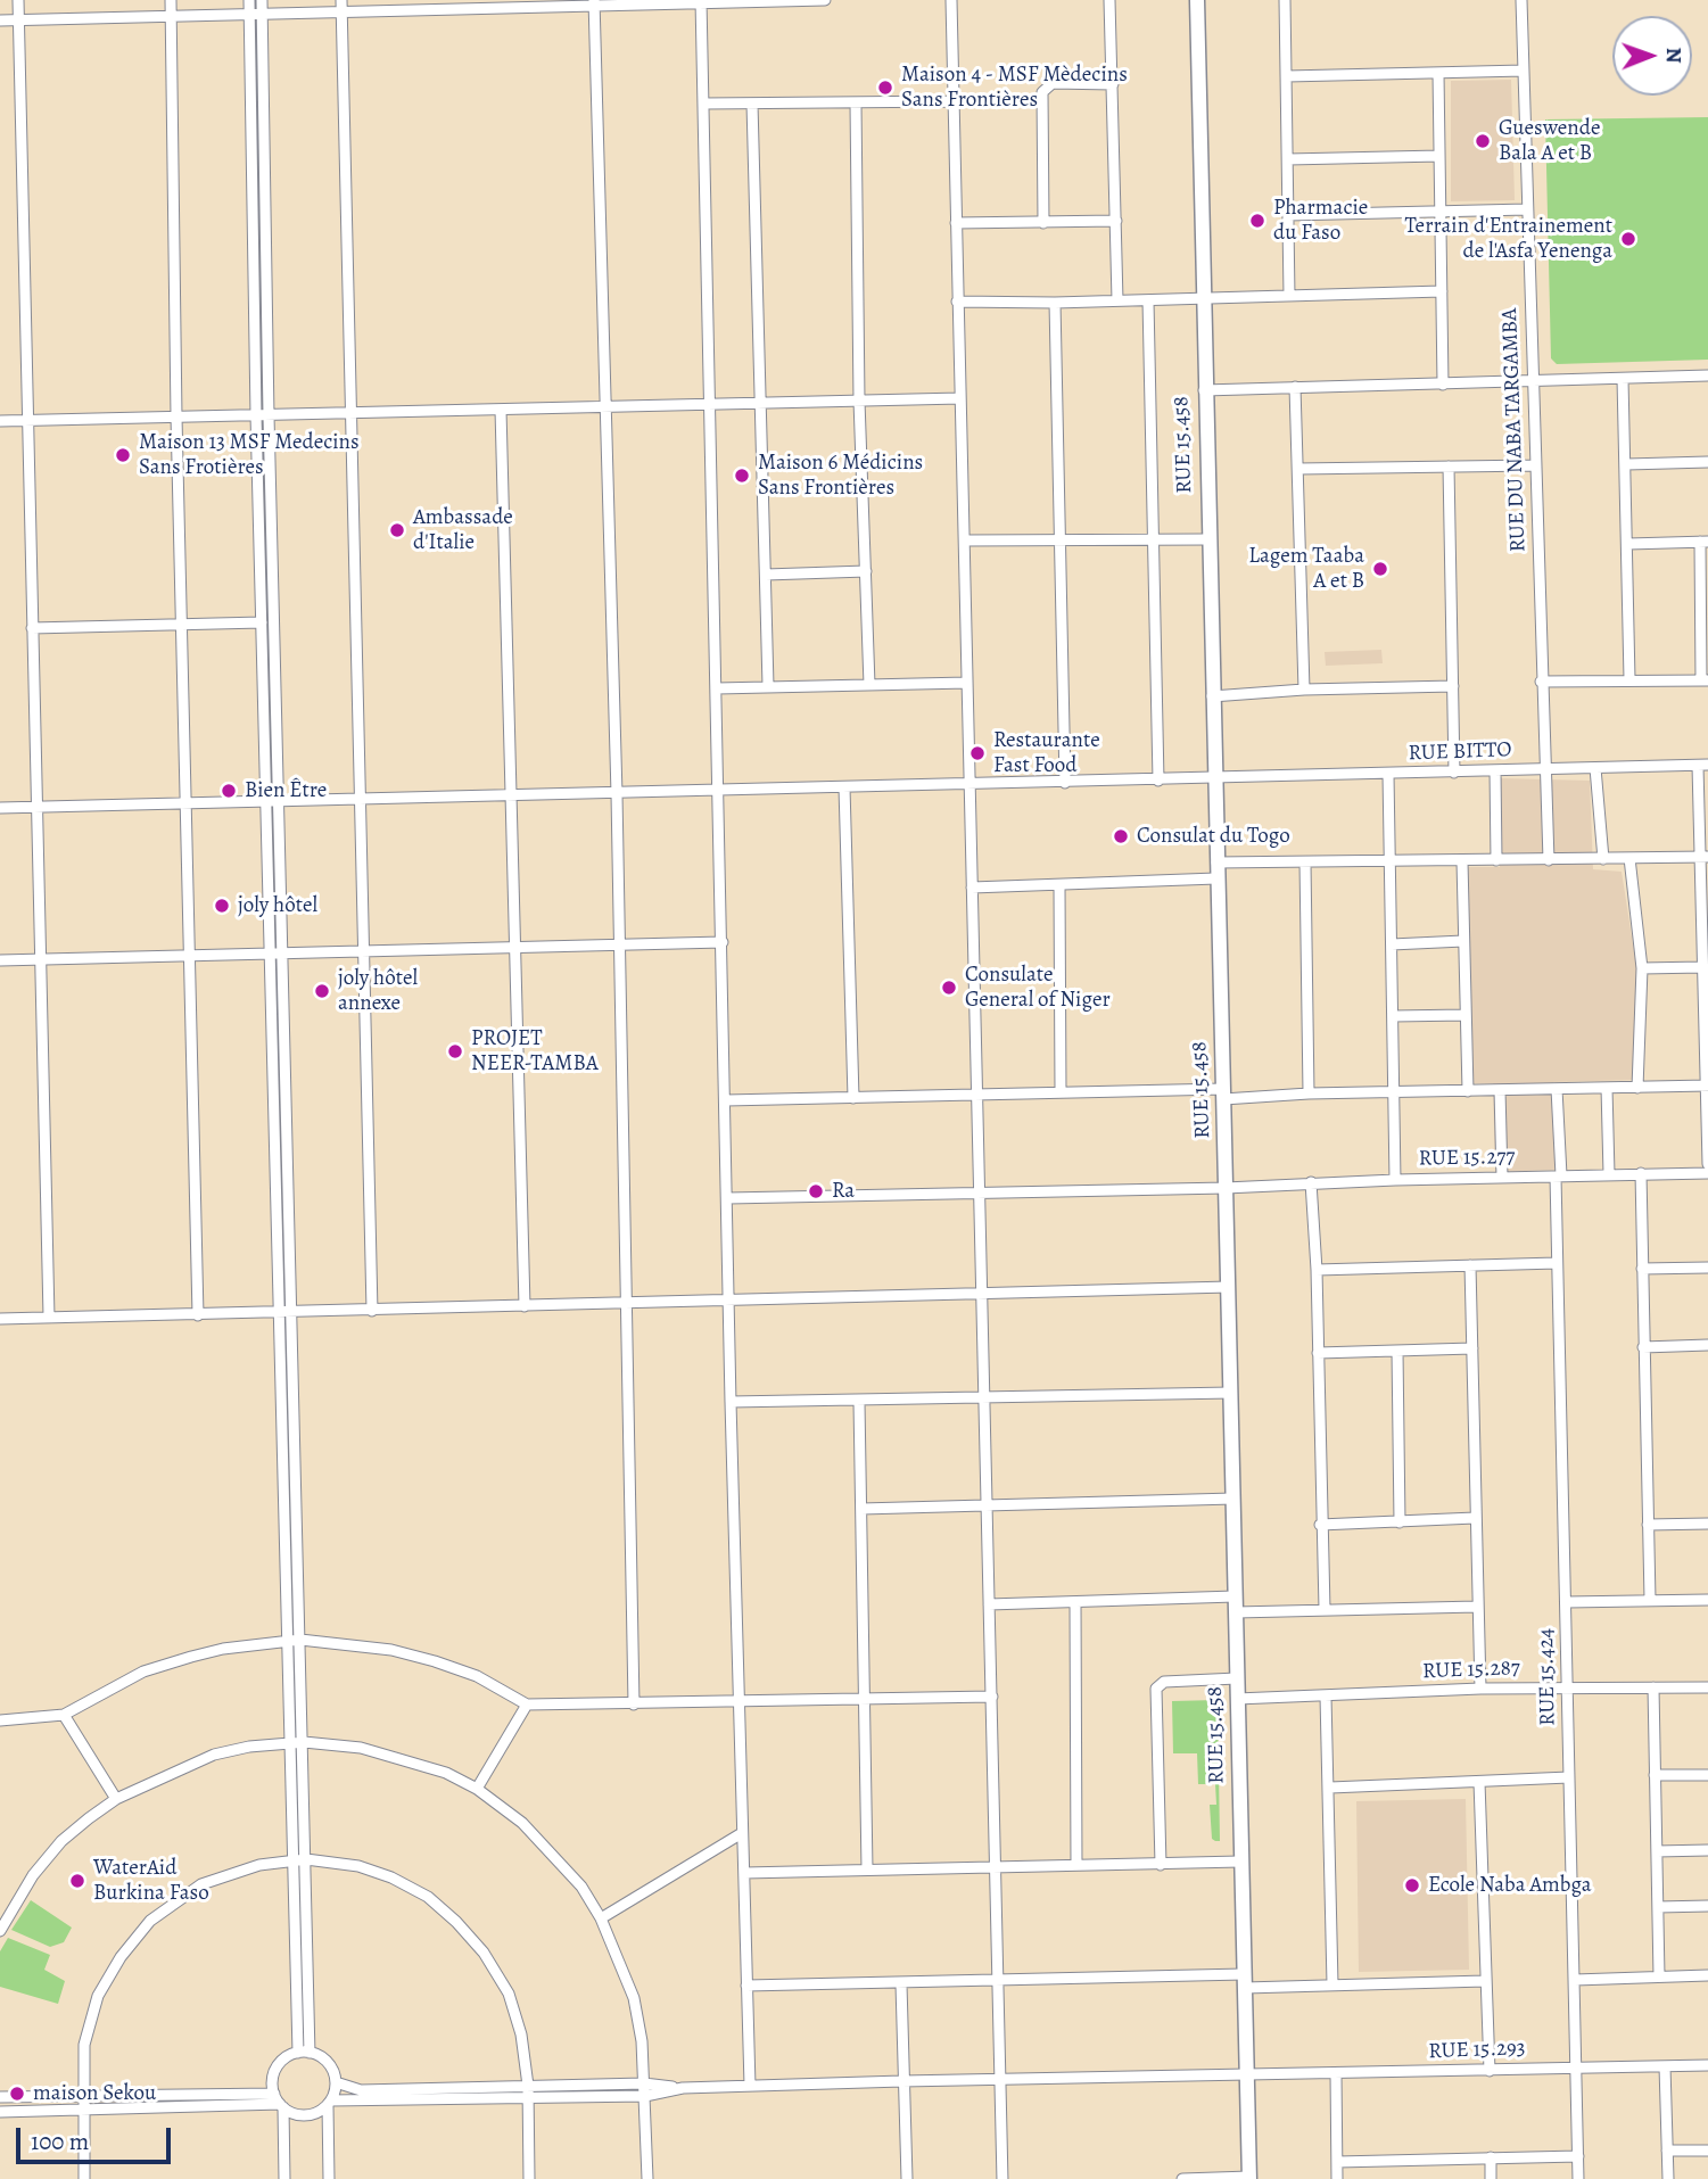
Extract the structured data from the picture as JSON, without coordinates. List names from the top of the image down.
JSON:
{
  "streets": {
    "main road": ["RUE 15.458"],
    "street": [
      "RUE DU NABA TARGAMBA",
      "RUE BITTO",
      "RUE 15.277",
      "RUE 15.287",
      "RUE 15.424",
      "RUE 15.293"
    ]
  },
  "crossings": [
    ["RUE DU NABA TARGAMBA", "RUE BITTO"],
    ["RUE 15.458", "RUE BITTO"],
    ["RUE 15.458", "RUE 15.277"],
    ["RUE 15.458", "RUE 15.287"],
    ["RUE 15.458", "RUE 15.293"],
    ["RUE 15.277", "RUE 15.424"],
    ["RUE 15.287", "RUE 15.424"],
    ["RUE 15.424", "RUE 15.293"]
  ],
  "places": [
    "Maison 4 - MSF Mèdecins Sans Frontières",
    "Gueswende Bala A et B",
    "Pharmacie du Faso",
    "Terrain d'Entrainement de l'Asfa Yenenga",
    "Maison 13 MSF Medecins Sans Frotières",
    "Maison 6 Médicins Sans Frontières",
    "Ambassade d'Italie",
    "Lagem Taaba A et B",
    "Restaurante Fast Food",
    "Bien Être",
    "Consulat du Togo",
    "joly hôtel",
    "Consulate General of Niger",
    "joly hôtel annexe",
    "PROJET NEER-TAMBA",
    "Ra",
    "WaterAid Burkina Faso",
    "Ecole Naba Ambga",
    "maison Sekou"
  ],
  "scale_bar": "100 m",
  "north": "right"
}
